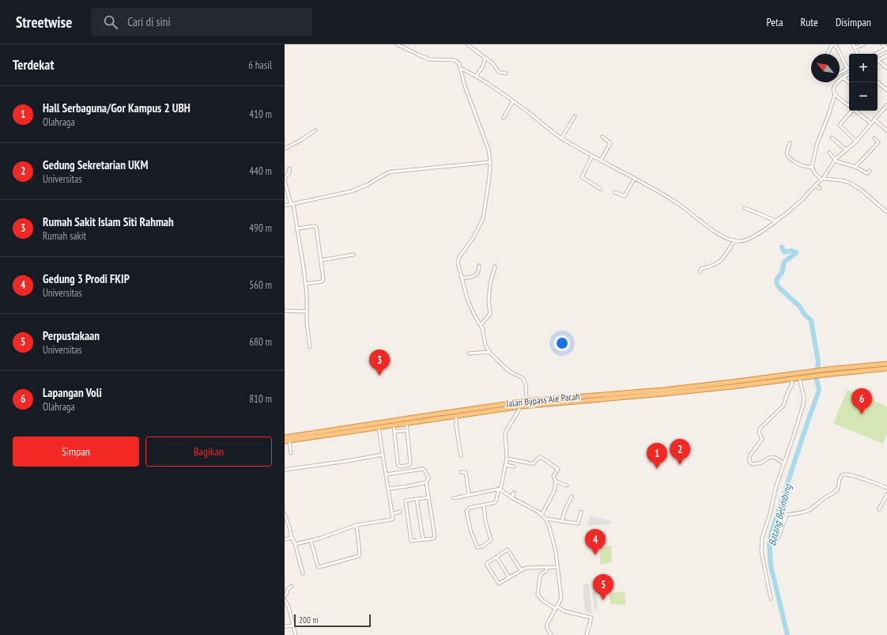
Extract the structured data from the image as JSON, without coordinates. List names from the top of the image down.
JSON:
{
  "streets": {
    "highway": ["Jalan Bypass Aie Pacah"]
  },
  "water": ["Batang Belimbing"],
  "scale_bar": "200 m",
  "north": "top left",
  "page": {
    "header": "Streetwise",
    "search": "Cari di sini",
    "nav": ["Peta", "Rute", "Disimpan"],
    "heading": ["Terdekat", "6 hasil"],
    "map_buttons": ["+", "−"],
    "list": [
      {
        "mark": "1",
        "name": "Hall Serbaguna/Gor Kampus 2 UBH",
        "note": "Olahraga",
        "value": "410 m"
      },
      {
        "mark": "2",
        "name": "Gedung Sekretarian UKM",
        "note": "Universitas",
        "value": "440 m"
      },
      {
        "mark": "3",
        "name": "Rumah Sakit Islam Siti Rahmah",
        "note": "Rumah sakit",
        "value": "490 m"
      },
      {
        "mark": "4",
        "name": "Gedung 3 Prodi FKIP",
        "note": "Universitas",
        "value": "560 m"
      },
      {
        "mark": "5",
        "name": "Perpustakaan",
        "note": "Universitas",
        "value": "680 m"
      },
      {
        "mark": "6",
        "name": "Lapangan Voli",
        "note": "Olahraga",
        "value": "810 m"
      }
    ],
    "pins": [
      "3",
      "6",
      "2",
      "1",
      "4",
      "5"
    ],
    "buttons": ["Simpan", "Bagikan"],
    "scale": "200 m"
  }
}
